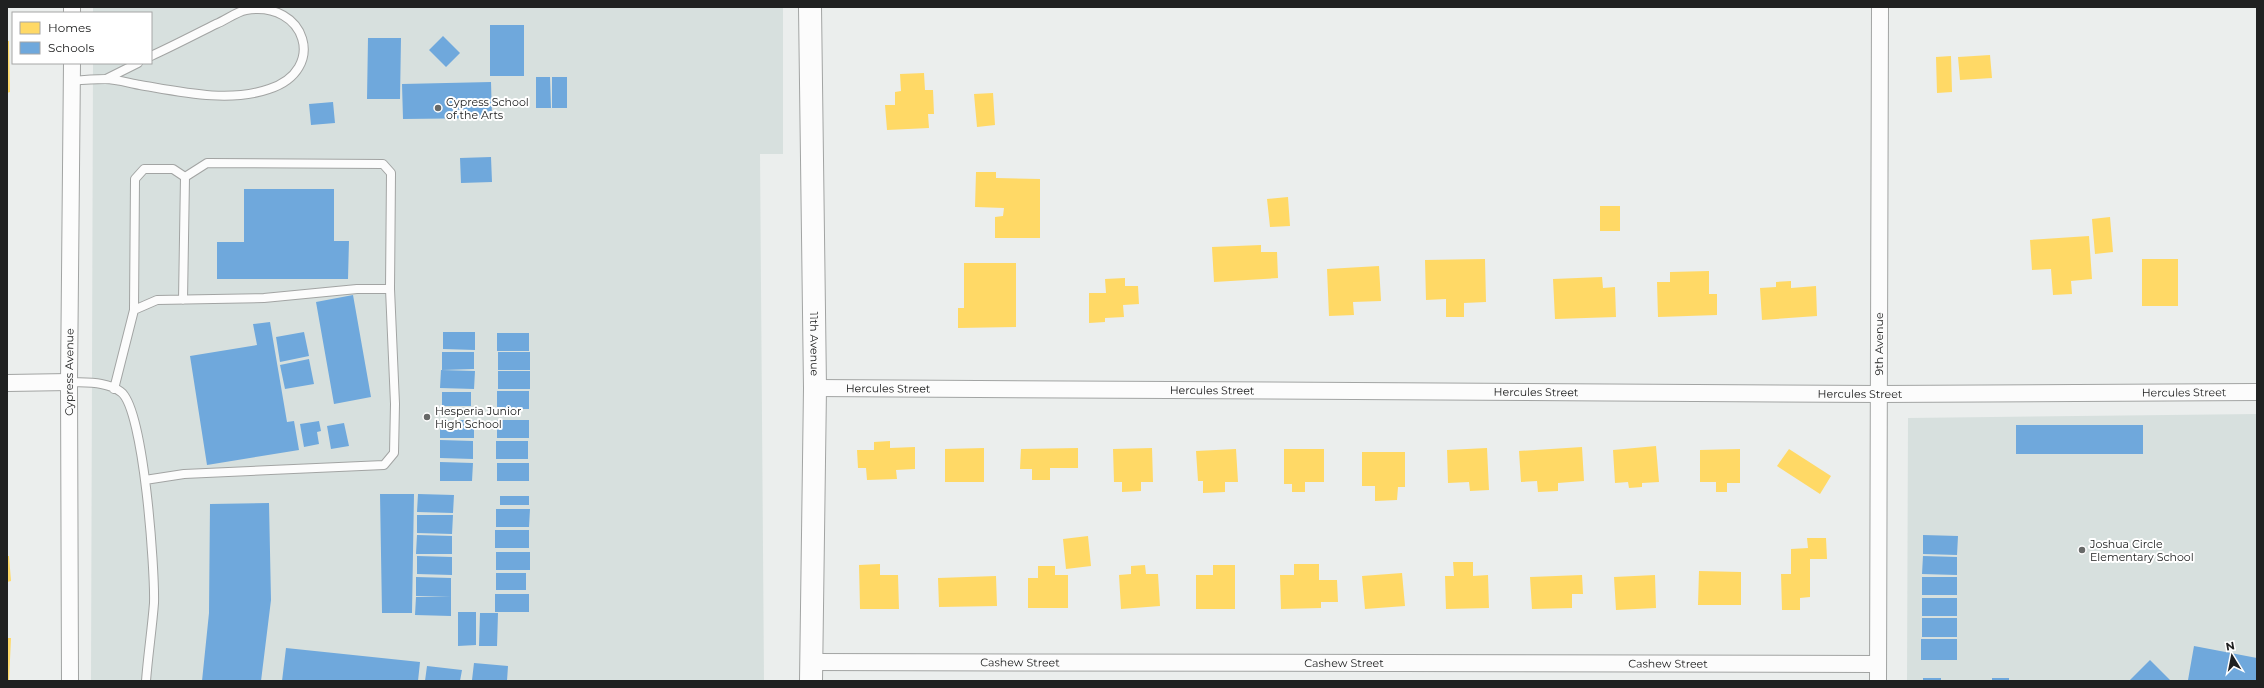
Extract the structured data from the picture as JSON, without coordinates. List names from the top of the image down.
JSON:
{
  "streets": {
    "main road": ["11th Avenue"],
    "street": [
      "9th Avenue",
      "Cypress Avenue",
      "Hercules Street",
      "Cashew Street"
    ]
  },
  "crossings": [
    ["11th Avenue", "Hercules Street"],
    ["11th Avenue", "Cashew Street"],
    ["9th Avenue", "Hercules Street"],
    ["9th Avenue", "Cashew Street"]
  ],
  "places": ["Cypress School of the Arts", "Hesperia Junior High School", "Joshua Circle Elementary School"],
  "legend": ["Homes", "Schools"],
  "north": "top"
}
